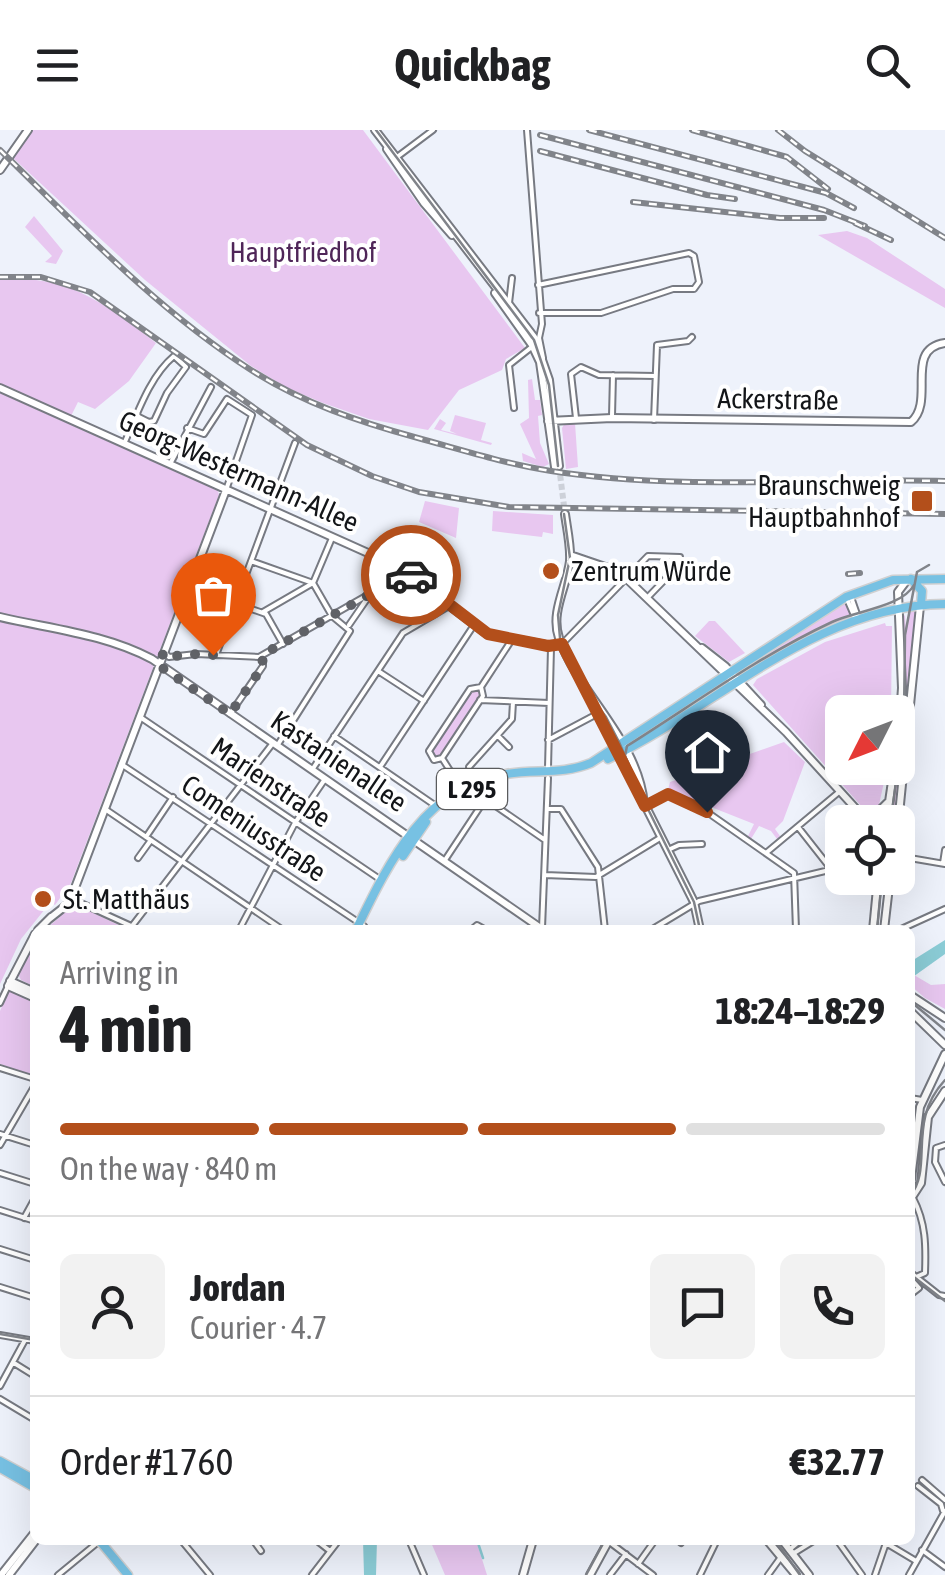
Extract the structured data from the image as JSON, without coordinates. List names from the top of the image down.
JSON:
{
  "streets": {
    "main road": ["L 295"],
    "street": [
      "Ackerstraße",
      "Georg-Westermann-Allee",
      "Kastanienallee",
      "Marienstraße",
      "Comeniusstraße"
    ]
  },
  "crossings": [
    ["Kastanienallee", "L 295"],
    ["Marienstraße", "L 295"]
  ],
  "parks": ["Hauptfriedhof"],
  "places": {
    "transit": ["Braunschweig Hauptbahnhof"],
    "other": ["Zentrum Würde", "St. Matthäus"]
  },
  "north": "bottom left",
  "page": {
    "header": "Quickbag",
    "heading": ["4 min", "Arriving in", "18:24–18:29"],
    "panel": [
      "Jordan",
      "Courier · 4.7",
      "Order #1760",
      "€32.77"
    ],
    "bar": "On the way · 840 m"
  }
}
